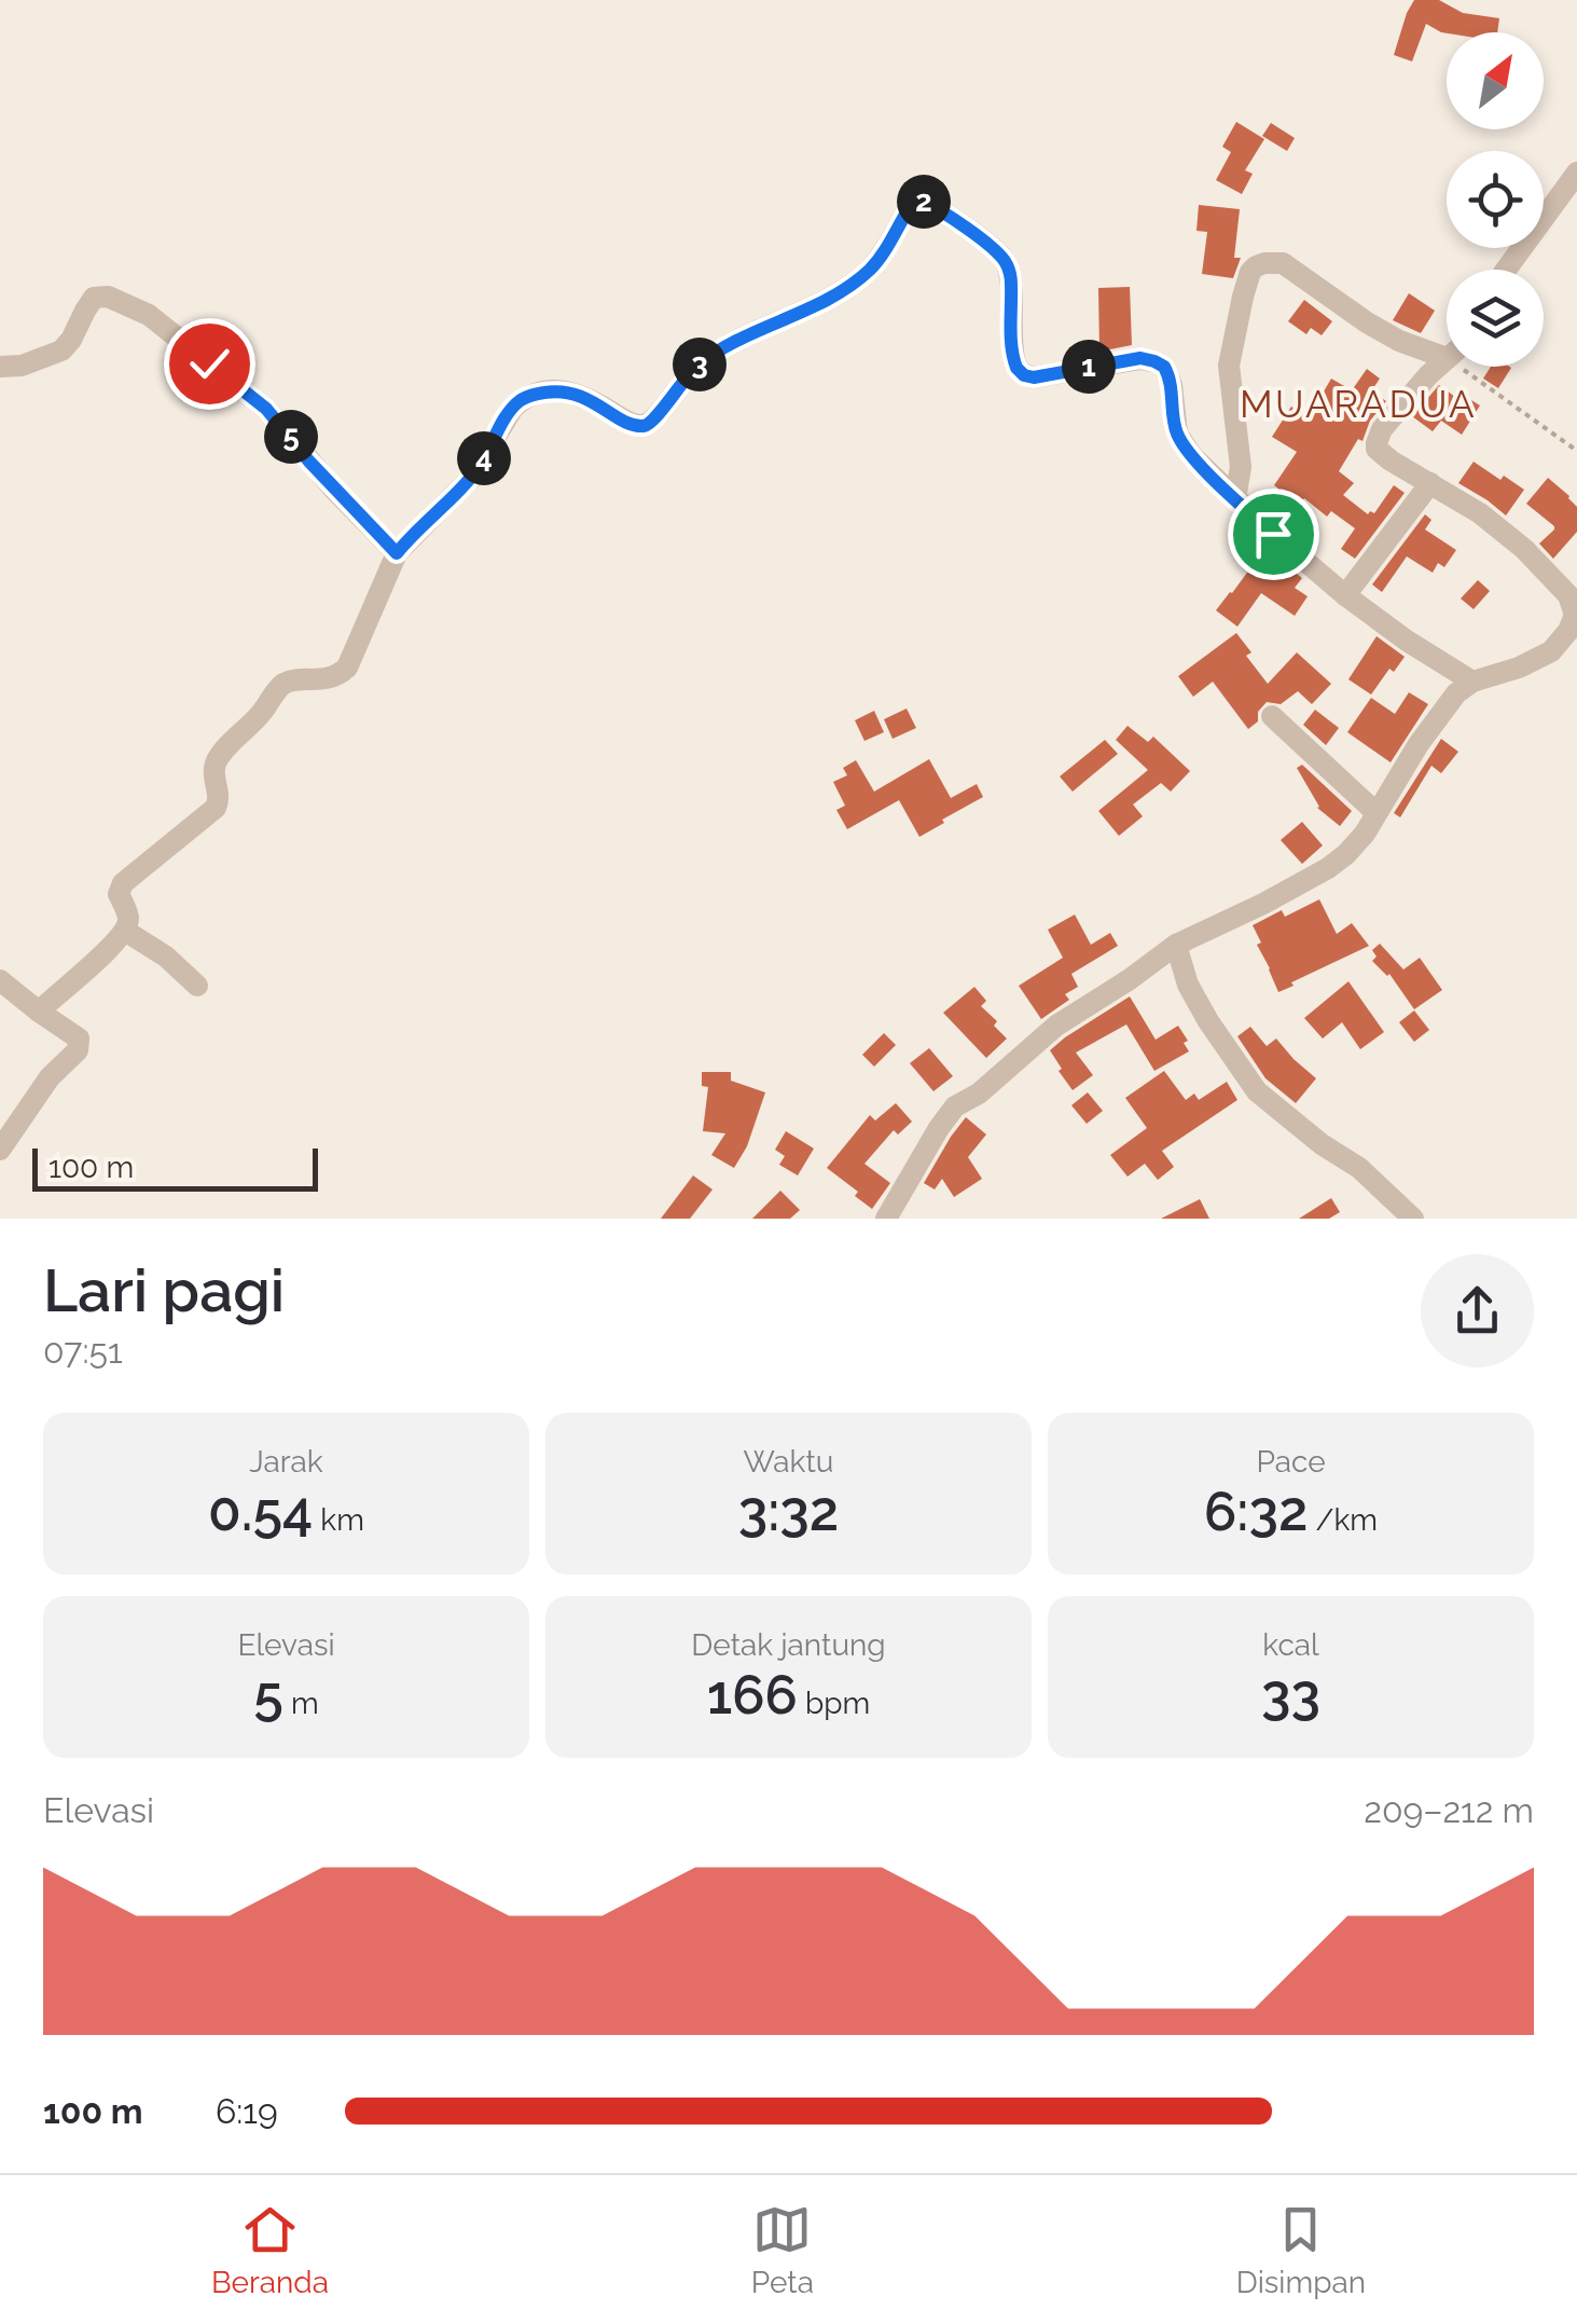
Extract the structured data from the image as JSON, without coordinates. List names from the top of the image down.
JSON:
{
  "districts": ["MUARADUA"],
  "scale_bar": "100 m",
  "north": "top right",
  "page": {
    "pins": [
      "2",
      "3",
      "1",
      "5",
      "4"
    ],
    "scale": "100 m",
    "heading": ["Lari pagi", "07:51"],
    "stats": [
      ["Jarak", "0.54 km"],
      ["Waktu", "3:32"],
      ["Pace", "6:32 /km"],
      ["Elevasi", "5 m"],
      ["Detak jantung", "166 bpm"],
      ["kcal", "33"]
    ],
    "chart": ["Elevasi", "209–212 m"],
    "list": [
      {
        "name": "100 m",
        "note": "6:19"
      }
    ],
    "tabs": ["Beranda", "Peta", "Disimpan"]
  }
}
